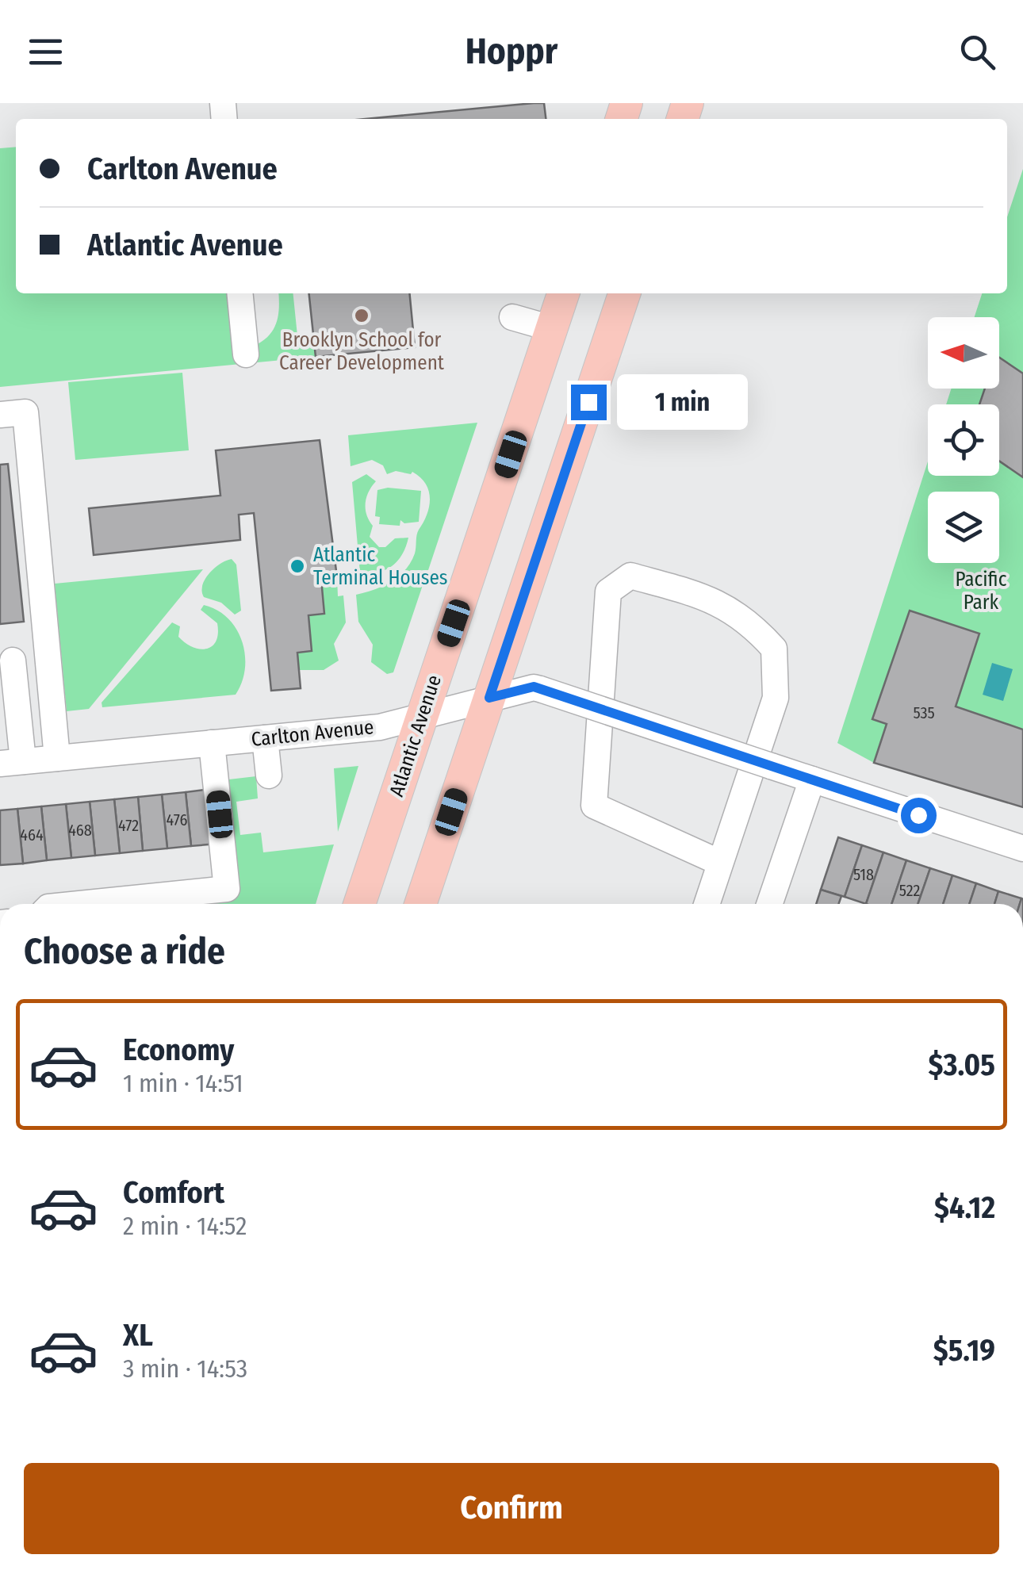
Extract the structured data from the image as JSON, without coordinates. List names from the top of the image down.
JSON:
{
  "streets": {
    "main road": ["Atlantic Avenue"],
    "street": ["Carlton Avenue"]
  },
  "crossings": [
    ["Carlton Avenue", "Atlantic Avenue"]
  ],
  "parks": ["Pacific Park"],
  "places": ["Brooklyn School for Career Development", "Atlantic Terminal Houses"],
  "house_numbers": [
    "535",
    "476",
    "472",
    "468",
    "464",
    "518",
    "522"
  ],
  "north": "left",
  "page": {
    "header": "Hoppr",
    "banner": ["Carlton Avenue", "Atlantic Avenue"],
    "bubble": "1 min",
    "heading": "Choose a ride",
    "list": [
      {
        "name": "Economy",
        "note": "1 min · 14:51",
        "value": "$3.05"
      },
      {
        "name": "Comfort",
        "note": "2 min · 14:52",
        "value": "$4.12"
      },
      {
        "name": "XL",
        "note": "3 min · 14:53",
        "value": "$5.19"
      }
    ],
    "buttons": "Confirm"
  }
}
